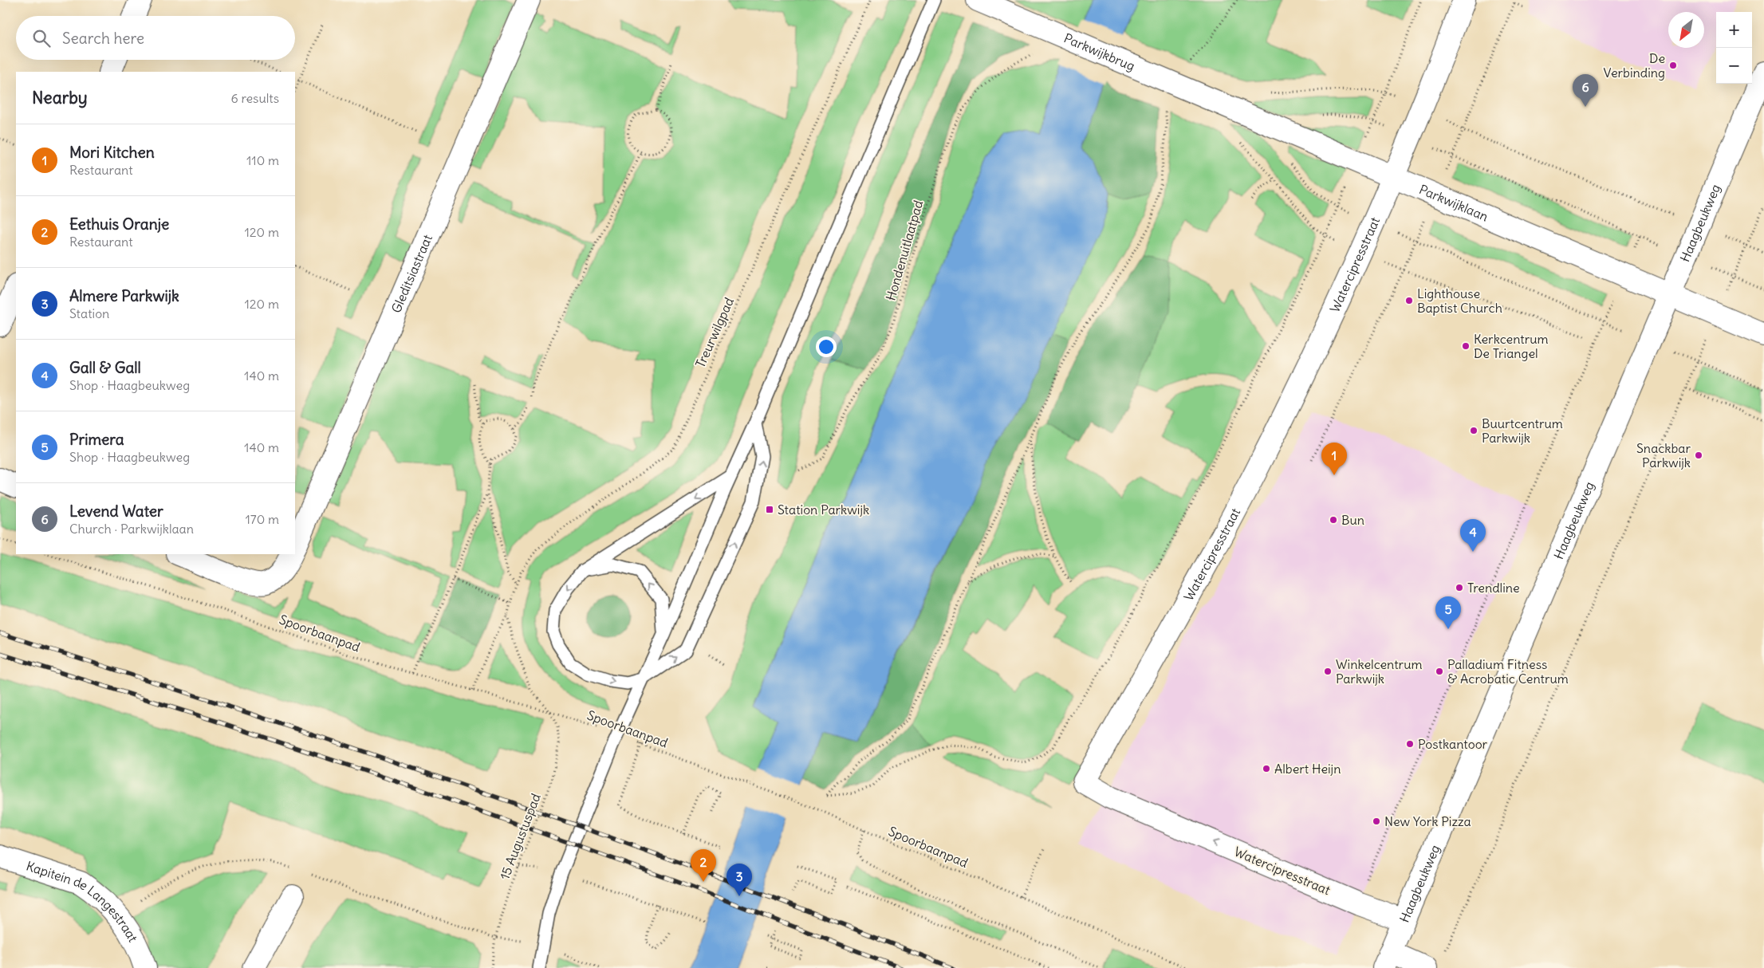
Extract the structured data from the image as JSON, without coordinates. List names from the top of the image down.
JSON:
{
  "streets": {
    "street": [
      "Parkwijkbrug",
      "Parkwijklaan",
      "Haagbeukweg",
      "Watercipresstraat",
      "Gleditsiastraat",
      "Kapitein de Langestraat"
    ],
    "path": [
      "Hondenuitlaatpad",
      "Treurwilgpad",
      "Spoorbaanpad",
      "15 Augustuspad"
    ]
  },
  "crossings": [
    ["Parkwijkbrug", "Parkwijklaan"],
    ["Parkwijklaan", "Haagbeukweg"],
    ["Parkwijklaan", "Watercipresstraat"],
    ["Haagbeukweg", "Watercipresstraat"],
    ["Treurwilgpad", "Spoorbaanpad"],
    ["Treurwilgpad", "15 Augustuspad"],
    ["Spoorbaanpad", "15 Augustuspad"]
  ],
  "places": {
    "other": [
      "De Verbinding",
      "Lighthouse Baptist Church",
      "Kerkcentrum De Triangel",
      "Buurtcentrum Parkwijk",
      "Snackbar Parkwijk",
      "Bun",
      "Trendline",
      "Winkelcentrum Parkwijk",
      "Palladium Fitness & Acrobatic Centrum",
      "Postkantoor",
      "Albert Heijn",
      "New York Pizza"
    ],
    "transit": ["Station Parkwijk"]
  },
  "north": "bottom left",
  "page": {
    "map_buttons": ["+", "−"],
    "search": "Search here",
    "heading": ["Nearby", "6 results"],
    "pins": [
      "6",
      "1",
      "4",
      "5",
      "2",
      "3"
    ],
    "list": [
      {
        "mark": "1",
        "name": "Mori Kitchen",
        "note": "Restaurant",
        "value": "110 m"
      },
      {
        "mark": "2",
        "name": "Eethuis Oranje",
        "note": "Restaurant",
        "value": "120 m"
      },
      {
        "mark": "3",
        "name": "Almere Parkwijk",
        "note": "Station",
        "value": "120 m"
      },
      {
        "mark": "4",
        "name": "Gall & Gall",
        "note": "Shop · Haagbeukweg",
        "value": "140 m"
      },
      {
        "mark": "5",
        "name": "Primera",
        "note": "Shop · Haagbeukweg",
        "value": "140 m"
      },
      {
        "mark": "6",
        "name": "Levend Water",
        "note": "Church · Parkwijklaan",
        "value": "170 m"
      }
    ]
  }
}
